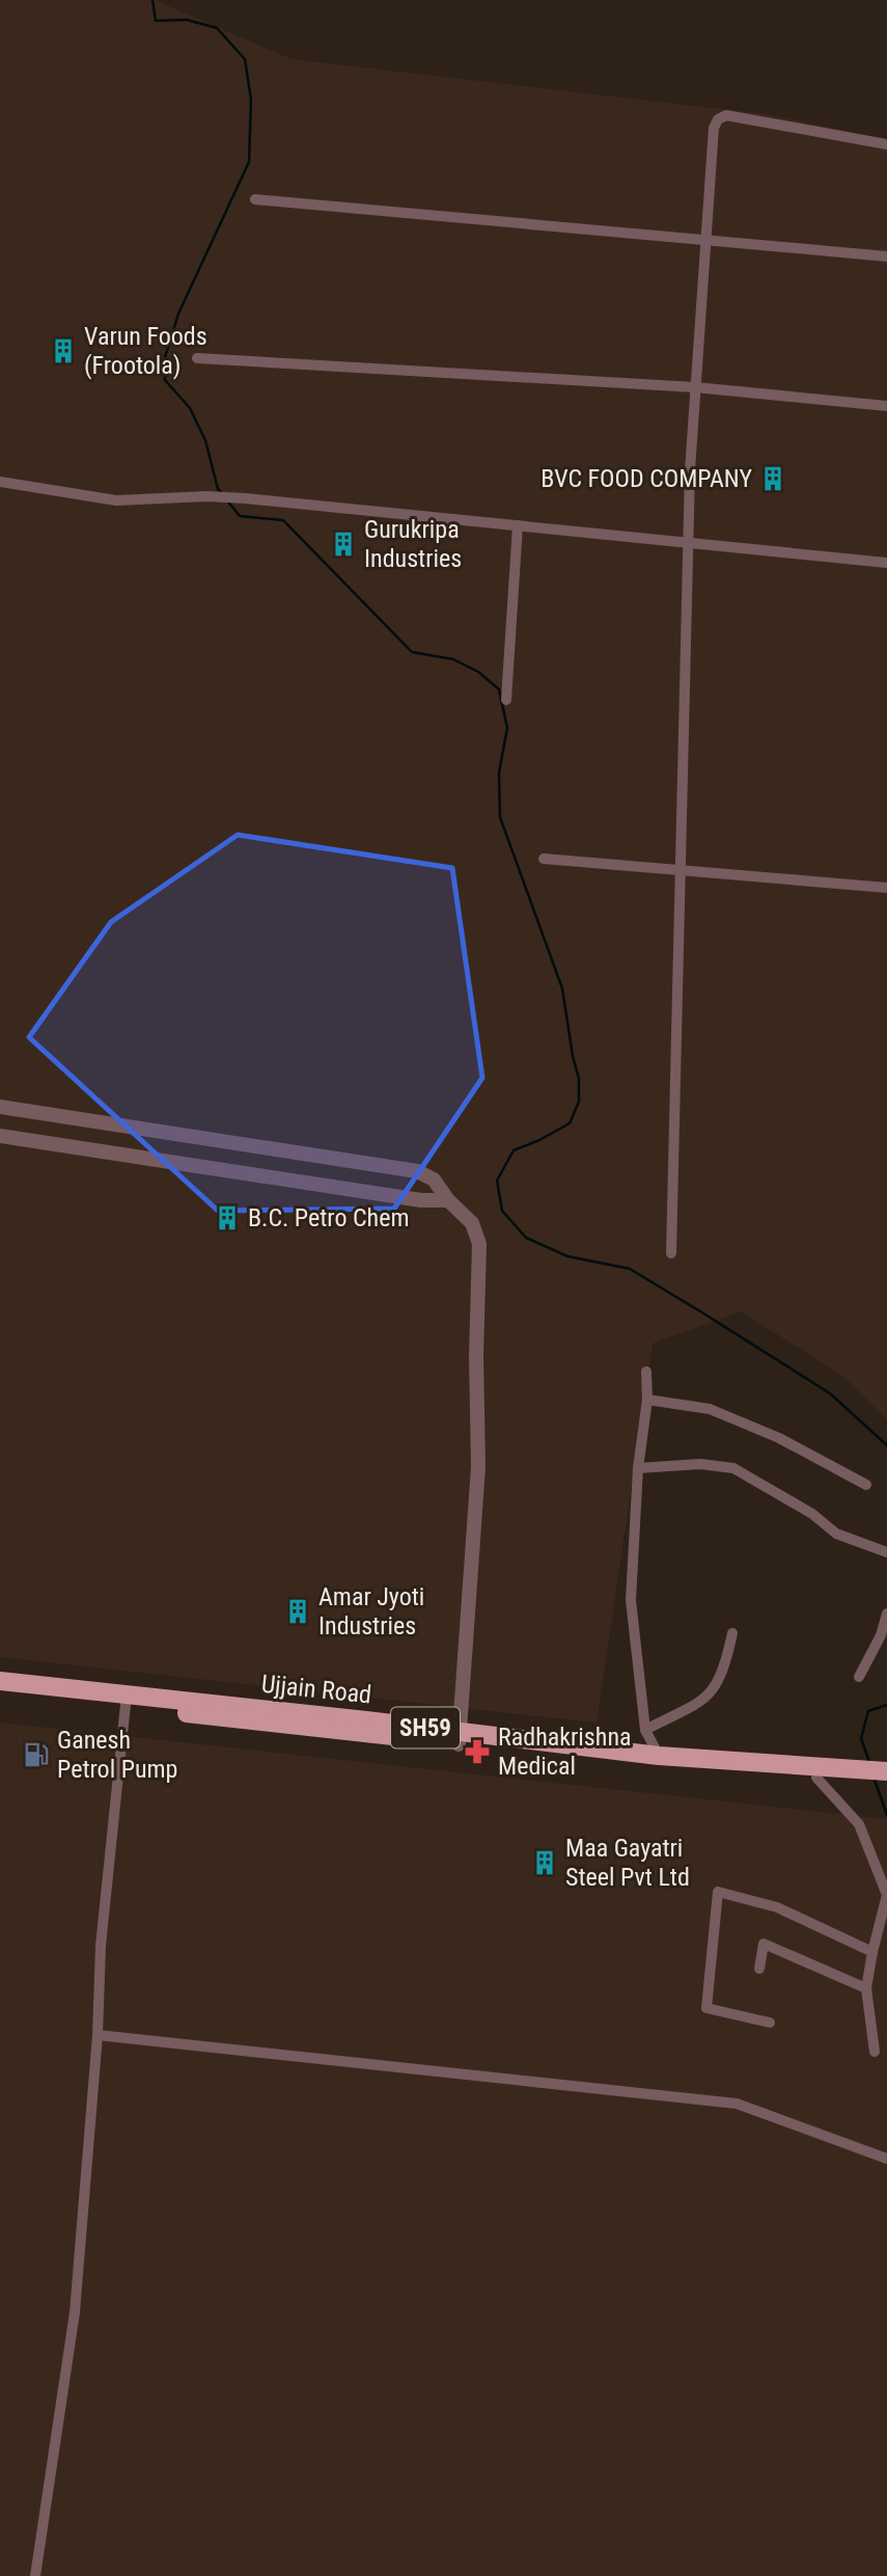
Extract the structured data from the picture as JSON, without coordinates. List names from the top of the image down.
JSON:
{
  "streets": {
    "main road": ["Ujjain Road", "SH59"]
  },
  "places": {
    "building": [
      "Varun Foods (Frootola)",
      "BVC FOOD COMPANY",
      "Gurukripa Industries",
      "B.C. Petro Chem",
      "Amar Jyoti Industries",
      "Maa Gayatri Steel Pvt Ltd"
    ],
    "pharmacy": ["Radhakrishna Medical"],
    "fuel station": ["Ganesh Petrol Pump"]
  }
}
